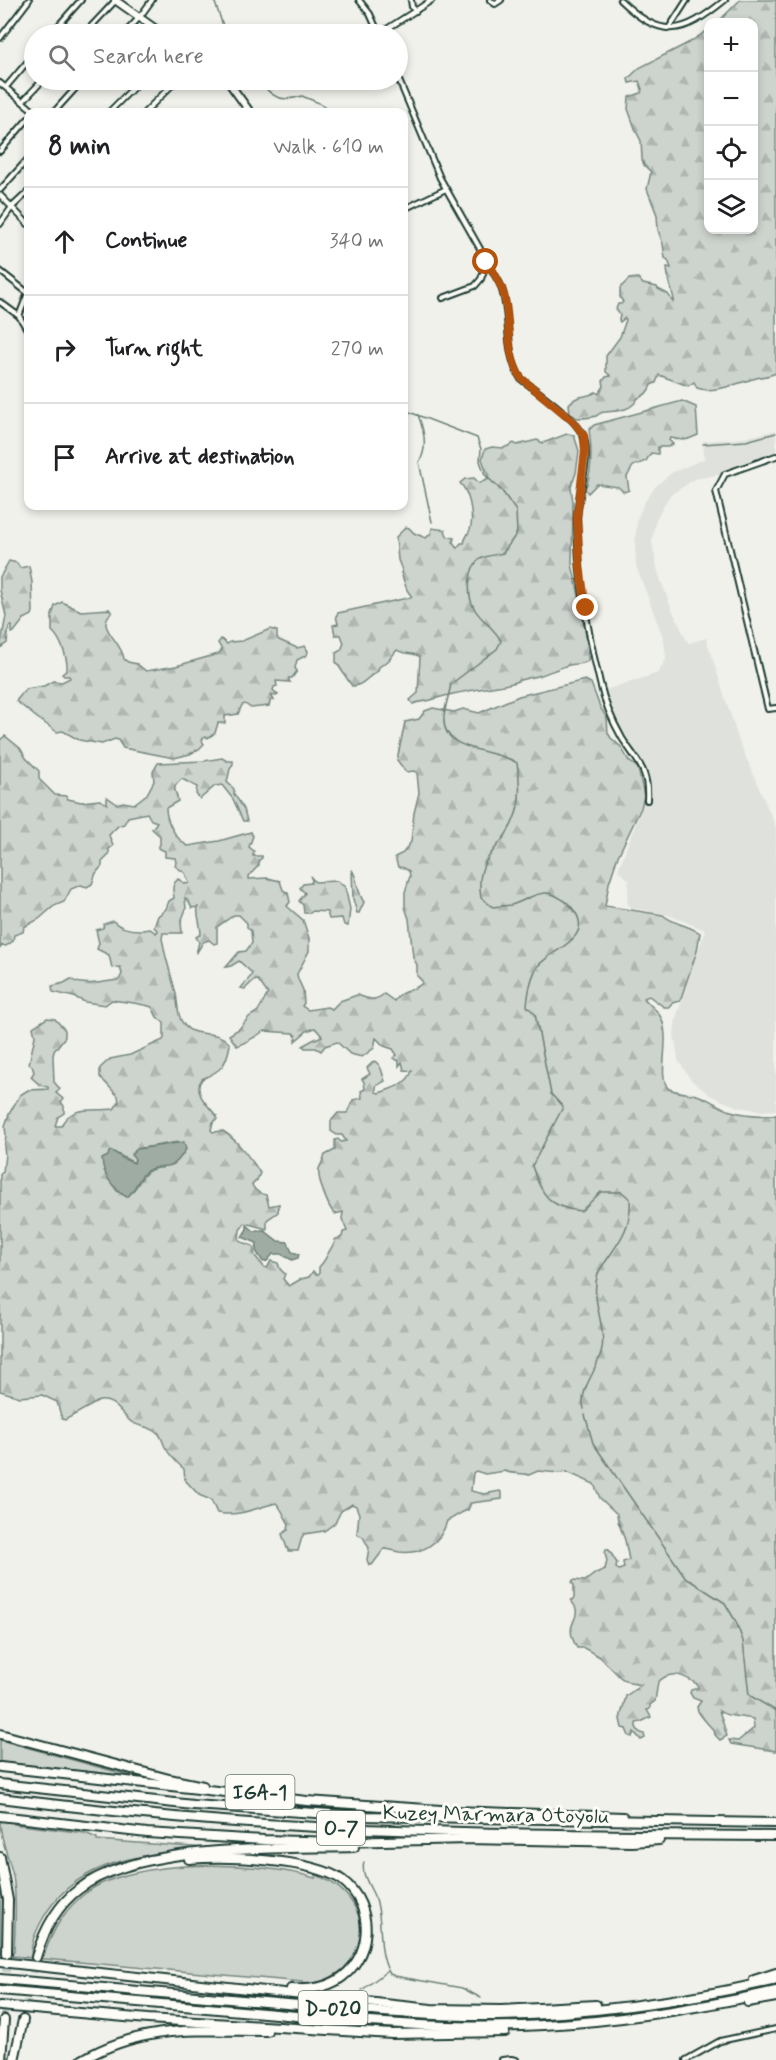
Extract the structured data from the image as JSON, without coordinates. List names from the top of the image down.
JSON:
{
  "streets": {
    "highway": [
      "IGA-1",
      "Kuzey Marmara Otoyolu",
      "O-7",
      "D-020"
    ]
  },
  "page": {
    "map_buttons": ["+", "−"],
    "search": "Search here",
    "heading": ["8 min", "Walk · 610 m"],
    "list": [
      ["Continue", "340 m"],
      ["Turn right", "270 m"],
      "Arrive at destination"
    ]
  }
}
